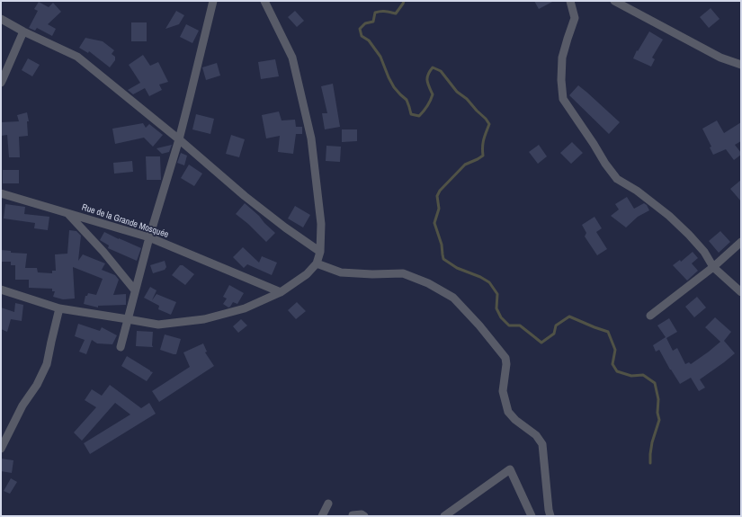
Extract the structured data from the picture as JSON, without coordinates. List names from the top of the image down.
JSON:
{
  "streets": {
    "street": ["Rue de la Grande Mosquée"]
  }
}
